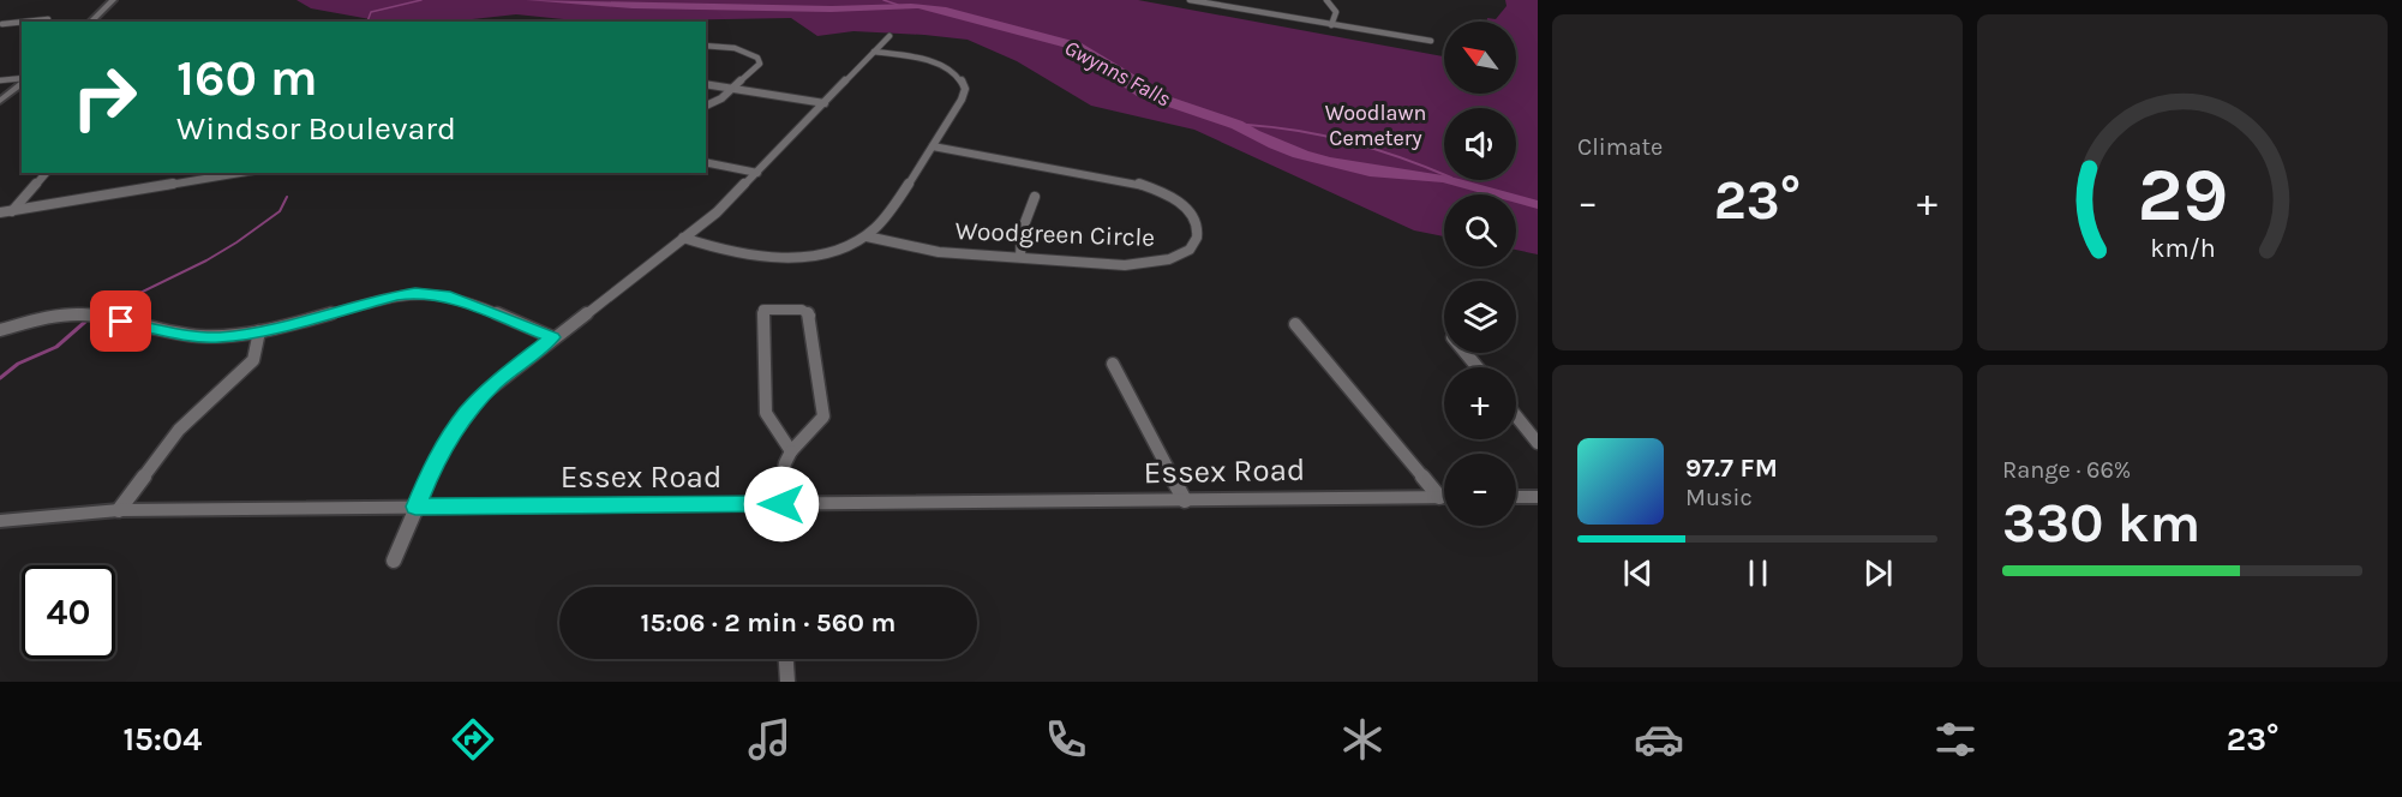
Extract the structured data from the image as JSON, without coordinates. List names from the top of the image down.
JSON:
{
  "streets": {
    "street": ["Woodgreen Circle", "Essex Road"]
  },
  "water": ["Gwynns Falls"],
  "parks": ["Woodlawn Cemetery"],
  "north": "top left",
  "page": {
    "tile": [
      "Climate",
      ["Range · 66%", "330 km"]
    ],
    "map_buttons": ["+", "−"],
    "turn": ["160 m", "Windsor Boulevard"],
    "heat": ["−", "23°", "+"],
    "song": ["97.7 FM", "Music"],
    "limit": "40",
    "trip": "15:06 · 2 min · 560 m",
    "tabs": ["15:04", "23°"],
    "gauge": ["29", "km/h"]
  }
}
